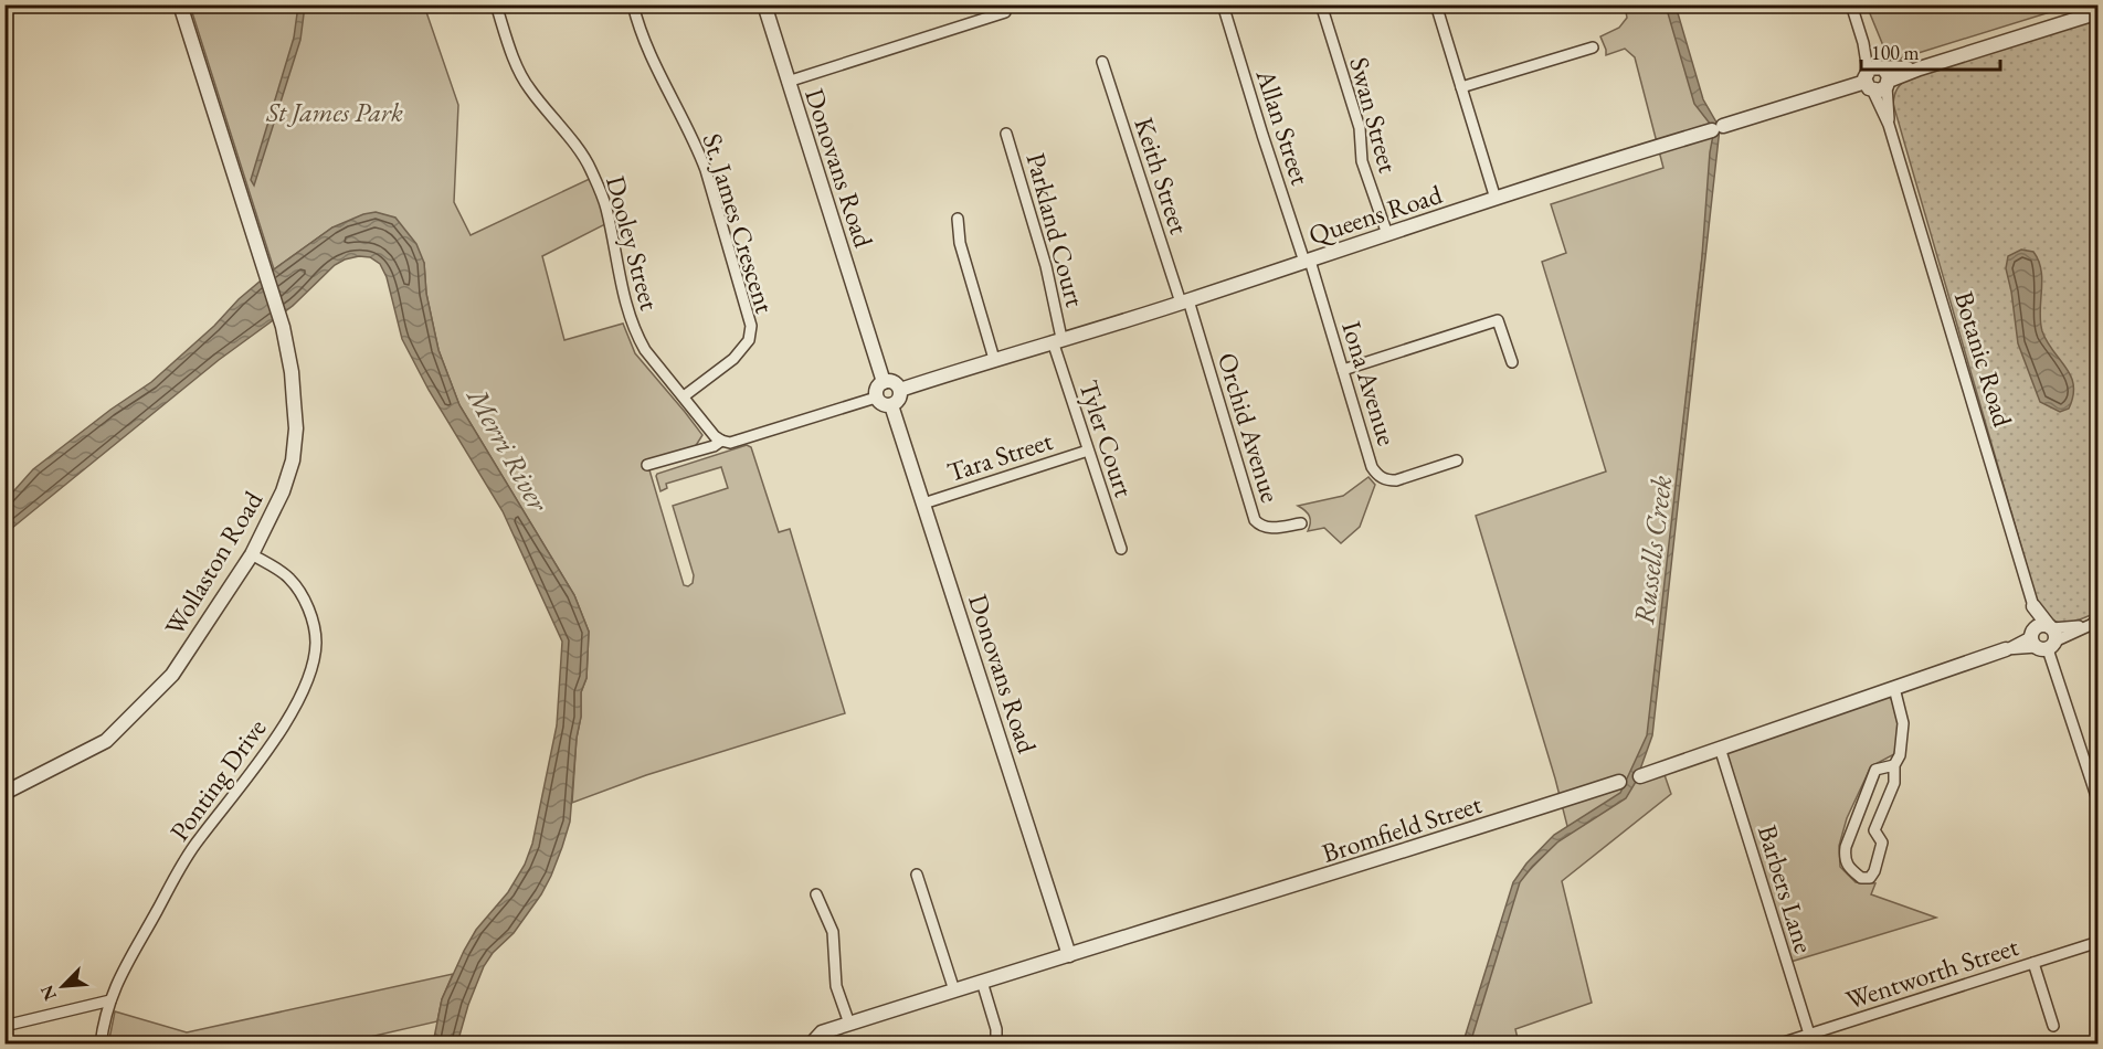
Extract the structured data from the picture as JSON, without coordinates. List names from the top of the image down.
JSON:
{
  "streets": {
    "street": [
      "Swan Street",
      "Allan Street",
      "Donovans Road",
      "Keith Street",
      "Queens Road",
      "St. James Crescent",
      "Parkland Court",
      "Dooley Street",
      "Botanic Road",
      "Iona Avenue",
      "Orchid Avenue",
      "Tyler Court",
      "Tara Street",
      "Wollaston Road",
      "Ponting Drive",
      "Bromfield Street",
      "Barbers Lane",
      "Wentworth Street"
    ]
  },
  "crossings": [
    ["Swan Street", "Queens Road"],
    ["Allan Street", "Queens Road"],
    ["Allan Street", "Iona Avenue"],
    ["Donovans Road", "Queens Road"],
    ["Donovans Road", "Tara Street"],
    ["Donovans Road", "Bromfield Street"],
    ["Keith Street", "Queens Road"],
    ["Keith Street", "Orchid Avenue"],
    ["Queens Road", "Parkland Court"],
    ["Queens Road", "Botanic Road"],
    ["Queens Road", "Iona Avenue"],
    ["Queens Road", "Orchid Avenue"],
    ["Queens Road", "Tyler Court"],
    ["St. James Crescent", "Dooley Street"],
    ["Parkland Court", "Tyler Court"],
    ["Botanic Road", "Bromfield Street"],
    ["Tyler Court", "Tara Street"],
    ["Wollaston Road", "Ponting Drive"],
    ["Bromfield Street", "Barbers Lane"],
    ["Barbers Lane", "Wentworth Street"]
  ],
  "water": ["Merri River", "Russells Creek"],
  "parks": ["St James Park"],
  "scale_bar": "100 m",
  "north": "bottom left"
}
